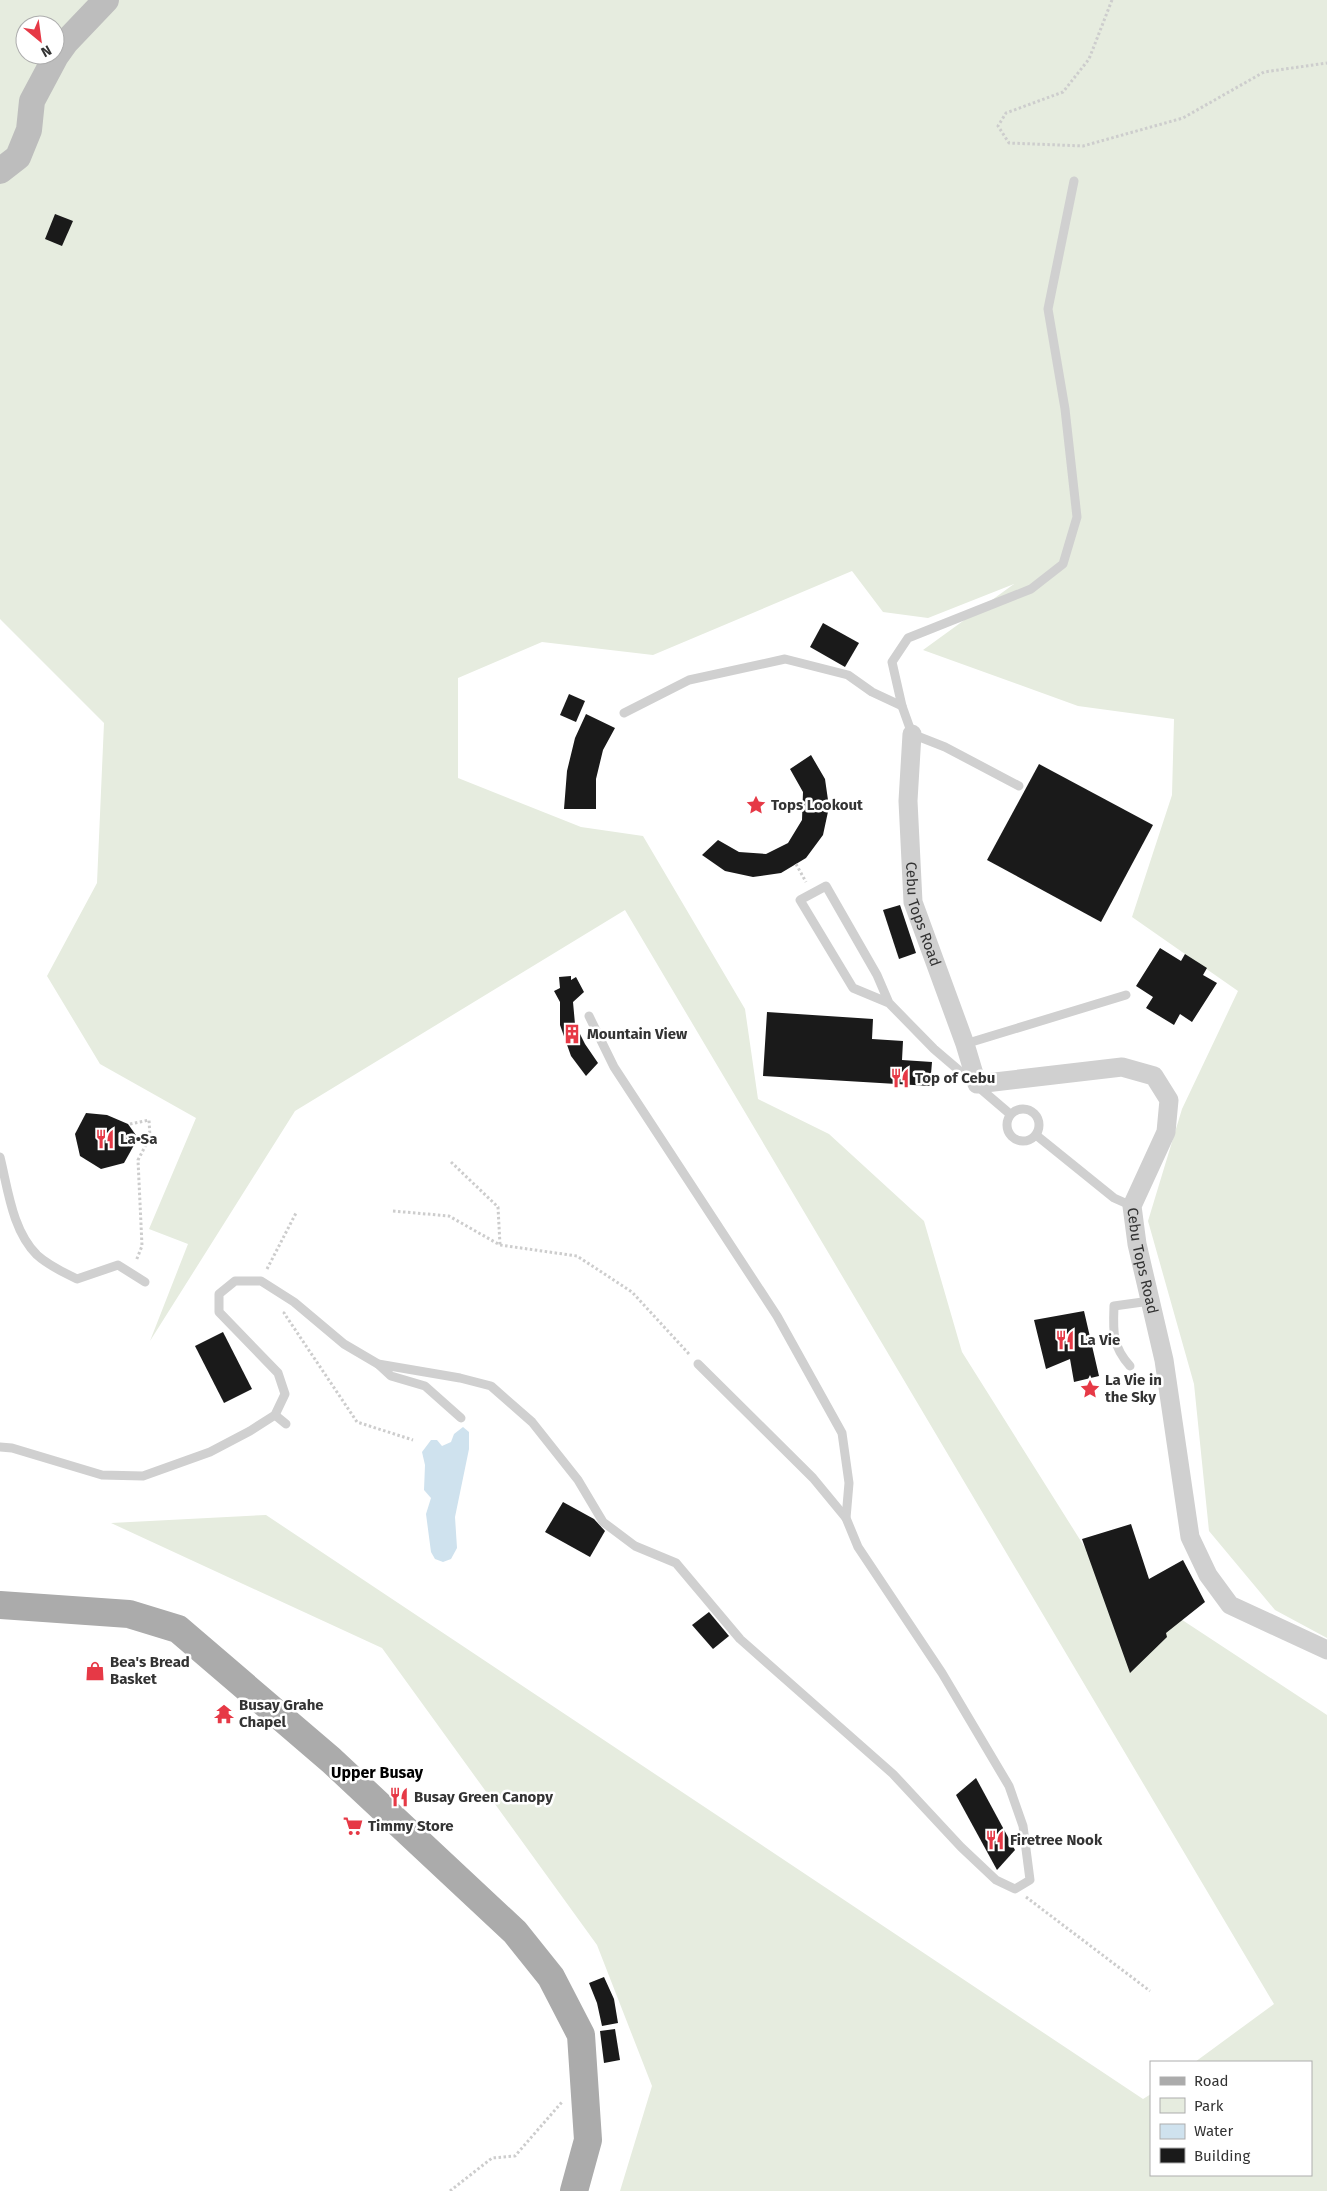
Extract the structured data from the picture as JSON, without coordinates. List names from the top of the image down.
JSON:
{
  "streets": {
    "street": ["Cebu Tops Road"]
  },
  "districts": ["Upper Busay"],
  "places": {
    "place": ["Tops Lookout", "La Vie in the Sky"],
    "building": ["Mountain View"],
    "restaurant": [
      "Top of Cebu",
      "La•Sa",
      "La Vie",
      "Busay Green Canopy",
      "Firetree Nook"
    ],
    "shop": ["Bea's Bread Basket"],
    "temple": ["Busay Grahe Chapel"],
    "supermarket": ["Timmy Store"]
  },
  "legend": [
    "Road",
    "Park",
    "Water",
    "Building"
  ],
  "north": "bottom right"
}
